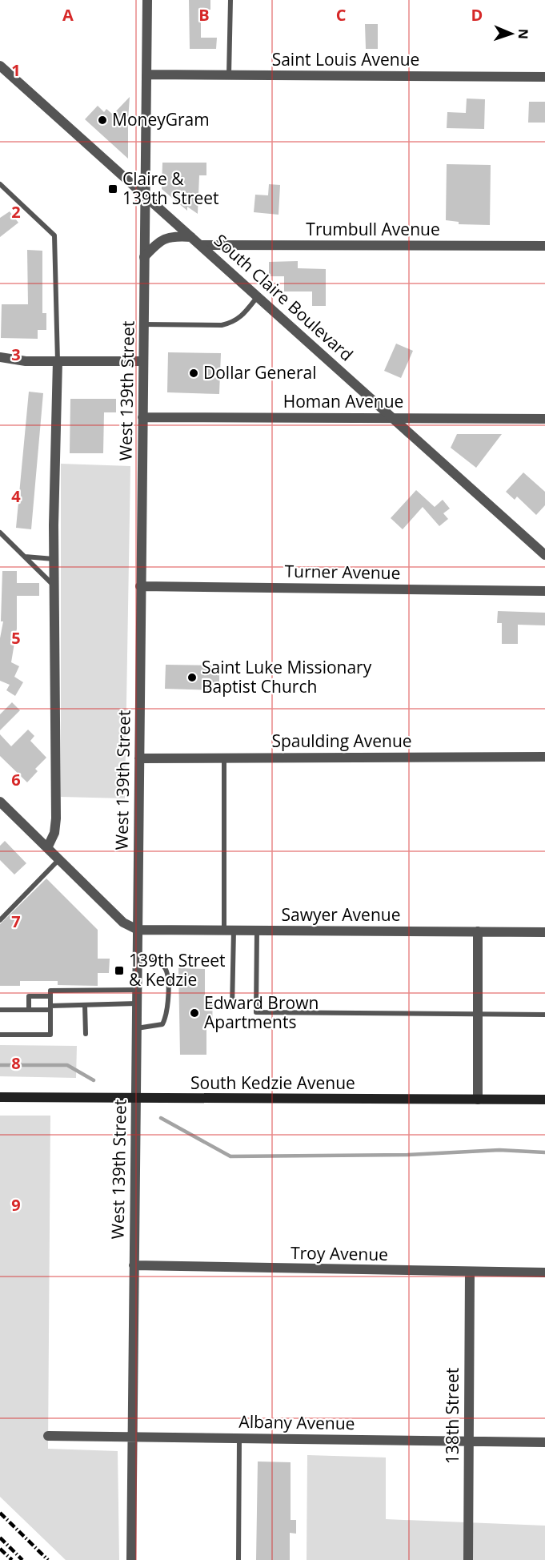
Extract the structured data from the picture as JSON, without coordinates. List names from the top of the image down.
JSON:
{
  "streets": {
    "main road": ["South Kedzie Avenue"],
    "street": [
      "Saint Louis Avenue",
      "Trumbull Avenue",
      "South Claire Boulevard",
      "West 139th Street",
      "Homan Avenue",
      "Turner Avenue",
      "Spaulding Avenue",
      "Sawyer Avenue",
      "Troy Avenue",
      "138th Street",
      "Albany Avenue"
    ]
  },
  "crossings": [
    ["Saint Louis Avenue", "West 139th Street"],
    ["Trumbull Avenue", "South Claire Boulevard"],
    ["South Claire Boulevard", "West 139th Street"],
    ["South Claire Boulevard", "Homan Avenue"],
    ["West 139th Street", "Homan Avenue"],
    ["West 139th Street", "Turner Avenue"],
    ["West 139th Street", "Spaulding Avenue"],
    ["West 139th Street", "Sawyer Avenue"],
    ["West 139th Street", "South Kedzie Avenue"],
    ["West 139th Street", "Troy Avenue"],
    ["West 139th Street", "Albany Avenue"],
    ["Troy Avenue", "138th Street"],
    ["138th Street", "Albany Avenue"]
  ],
  "places": {
    "other": [
      "MoneyGram",
      "Dollar General",
      "Saint Luke Missionary Baptist Church",
      "Edward Brown Apartments"
    ],
    "transit": ["Claire & 139th Street", "139th Street & Kedzie"]
  },
  "north": "right",
  "grid": {
    "columns": [
      "A",
      "B",
      "C",
      "D"
    ],
    "rows": [
      "1",
      "2",
      "3",
      "4",
      "5",
      "6",
      "7",
      "8",
      "9"
    ]
  }
}
